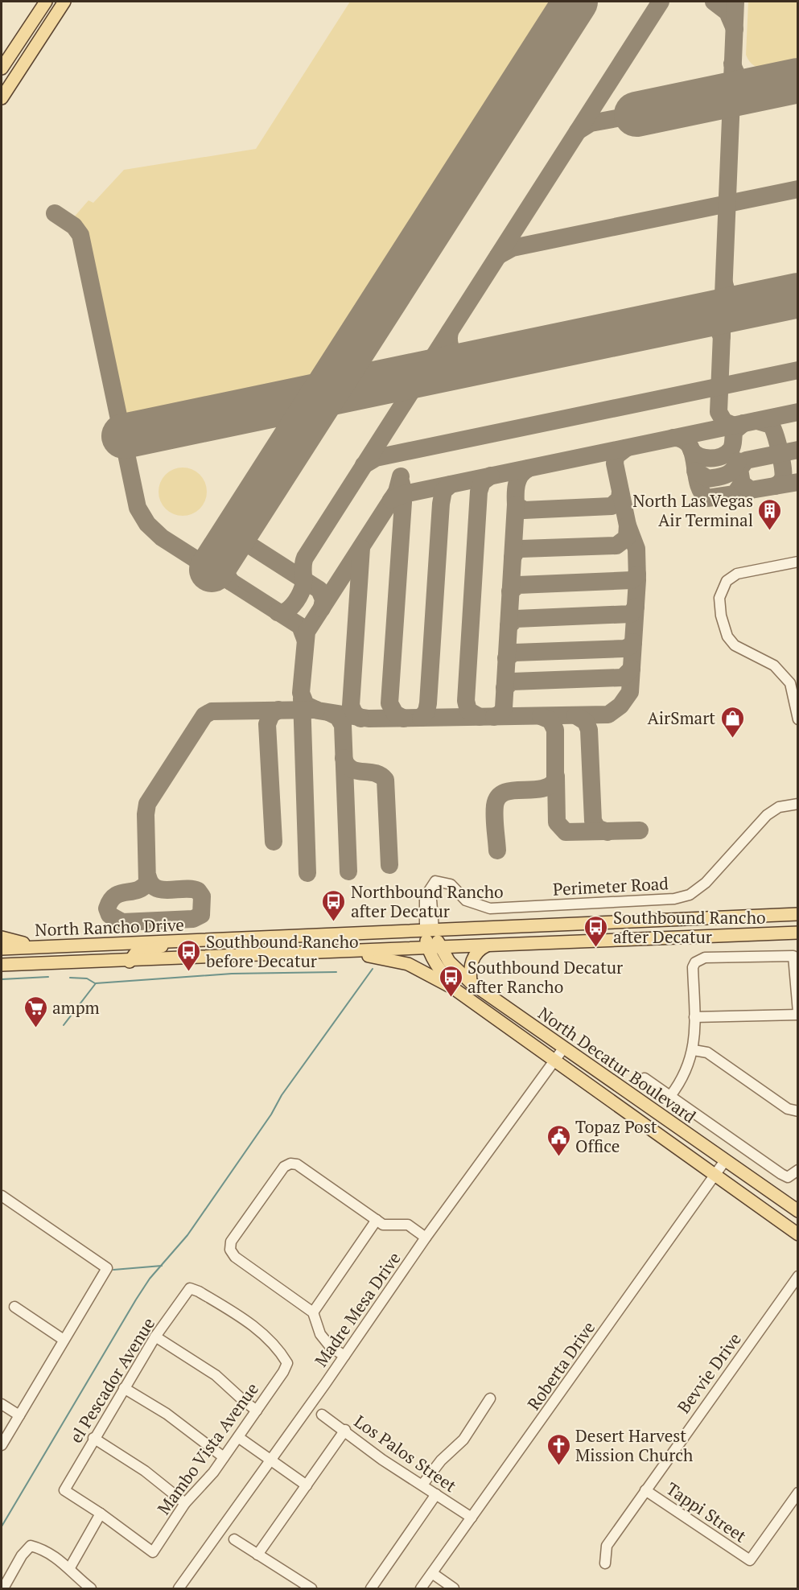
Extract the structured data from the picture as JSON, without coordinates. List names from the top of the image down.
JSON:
{
  "streets": {
    "main road": ["North Rancho Drive", "North Decatur Boulevard"],
    "street": [
      "Perimeter Road",
      "Madre Mesa Drive",
      "Roberta Drive",
      "Bevvie Drive",
      "el Pescador Avenue",
      "Mambo Vista Avenue",
      "Los Palos Street",
      "Tappi Street"
    ]
  },
  "crossings": [
    ["Perimeter Road", "North Rancho Drive"],
    ["Perimeter Road", "North Decatur Boulevard"],
    ["North Rancho Drive", "North Decatur Boulevard"],
    ["North Decatur Boulevard", "Madre Mesa Drive"],
    ["North Decatur Boulevard", "Roberta Drive"],
    ["Roberta Drive", "Los Palos Street"],
    ["Bevvie Drive", "Tappi Street"],
    ["el Pescador Avenue", "Mambo Vista Avenue"]
  ],
  "places": {
    "building": ["North Las Vegas Air Terminal"],
    "shop": ["AirSmart"],
    "bus stop": [
      "Northbound Rancho after Decatur",
      "Southbound Rancho after Decatur",
      "Southbound Rancho before Decatur",
      "Southbound Decatur after Rancho"
    ],
    "supermarket": ["ampm"],
    "public building": ["Topaz Post Office"],
    "church": ["Desert Harvest Mission Church"]
  }
}
